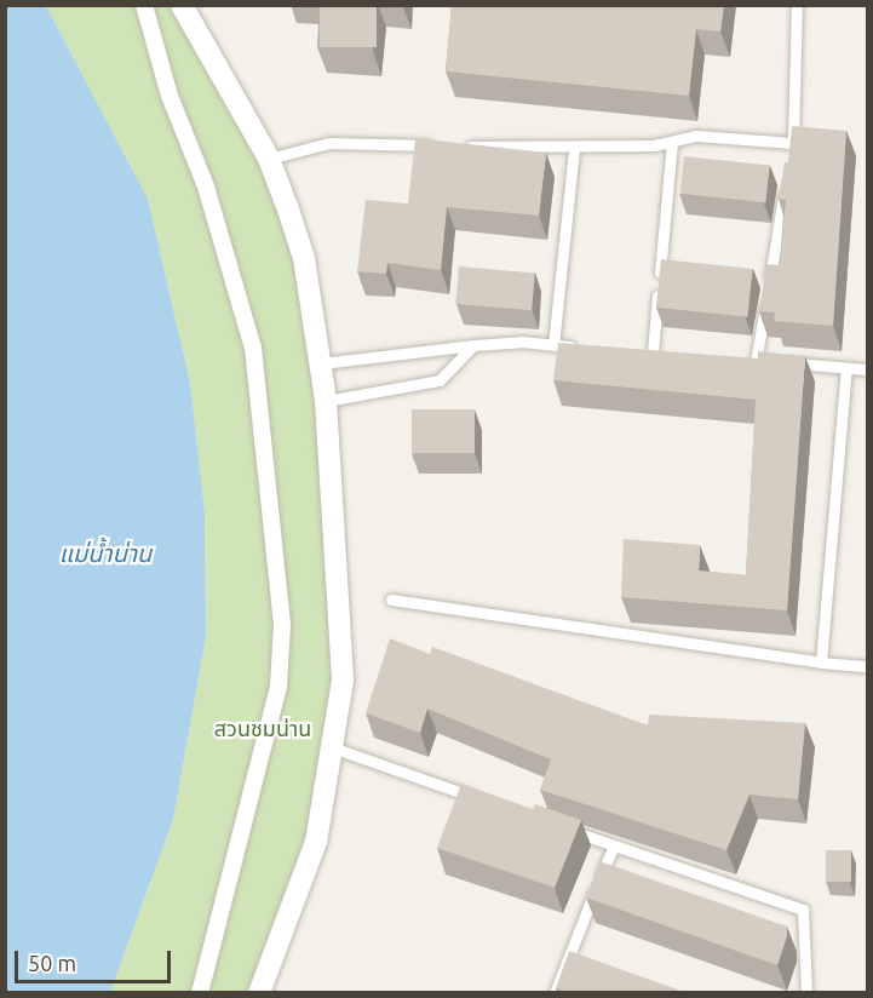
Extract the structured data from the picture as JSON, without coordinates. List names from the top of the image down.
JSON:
{
  "water": ["แม่น้ำน่าน"],
  "parks": ["สวนชมน่าน"],
  "scale_bar": "50 m"
}
